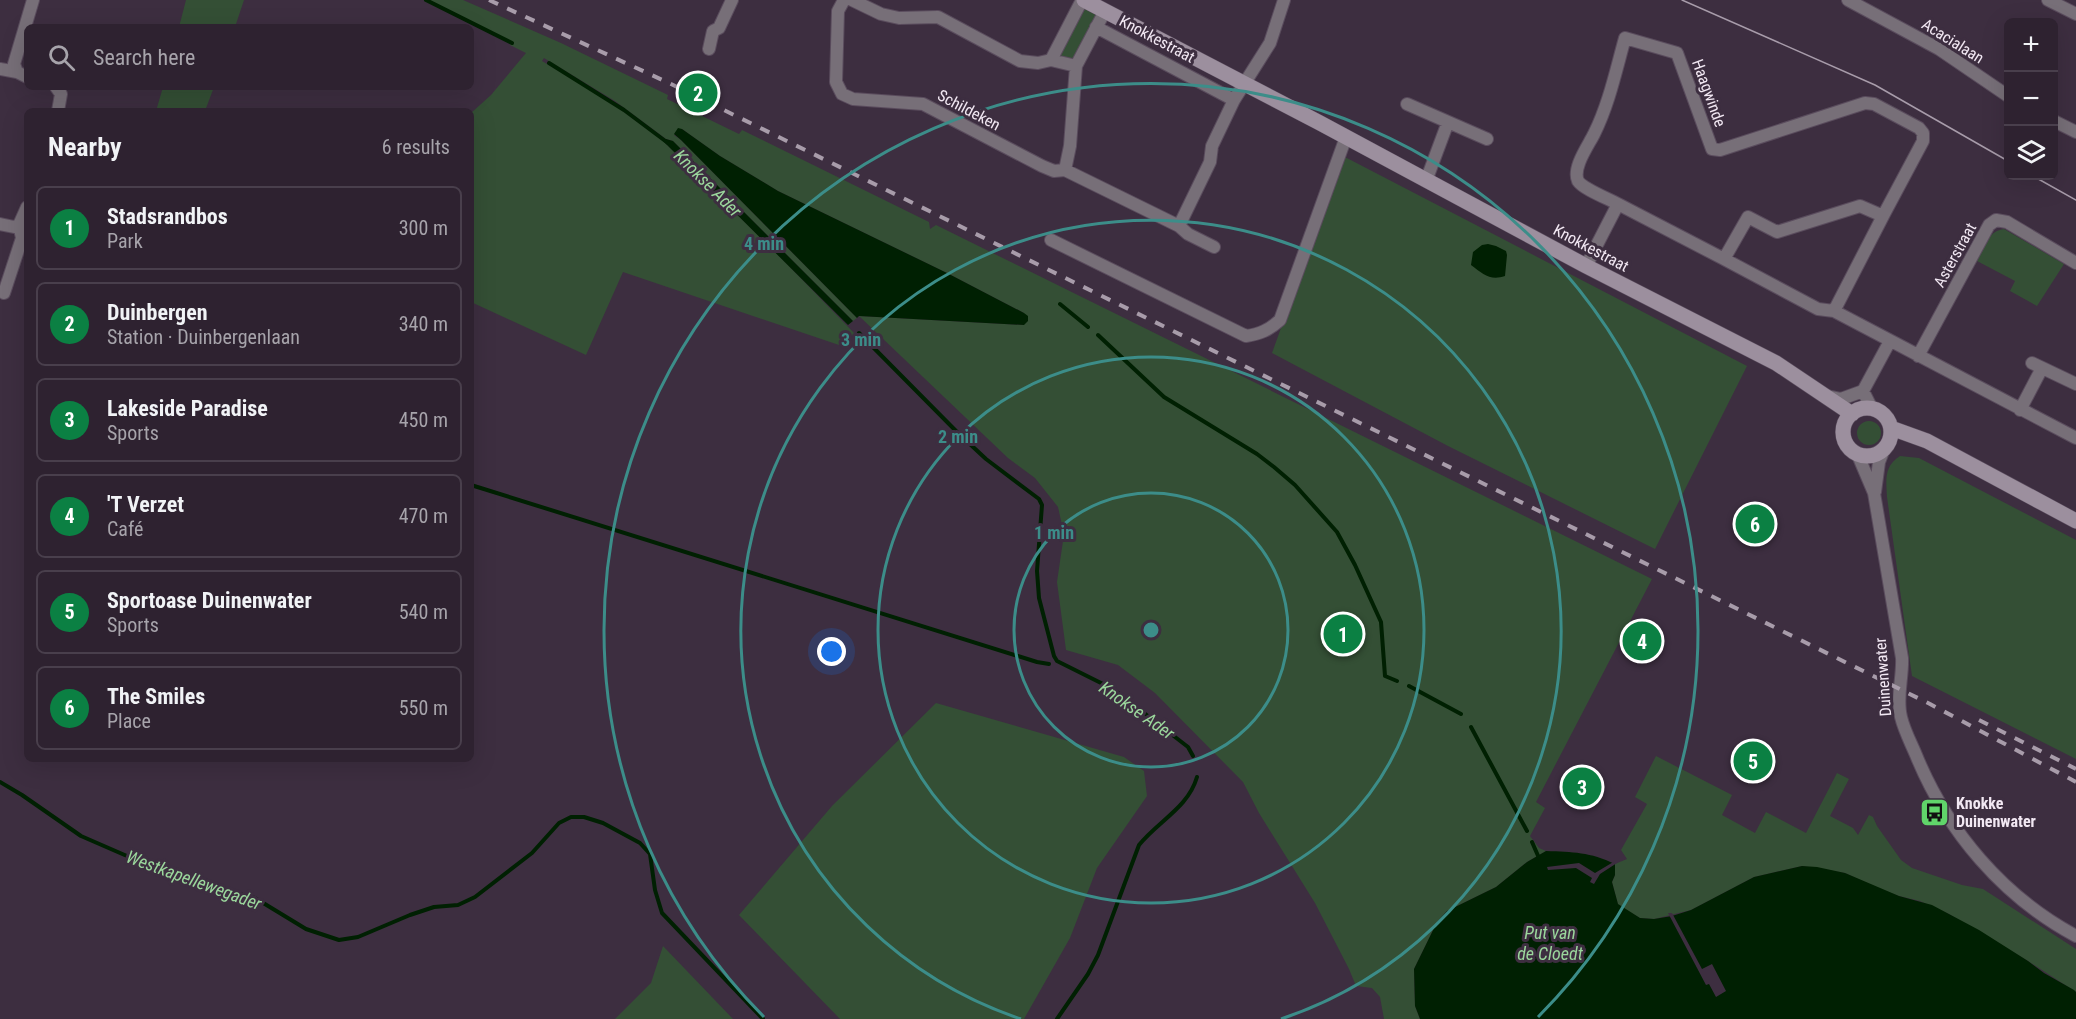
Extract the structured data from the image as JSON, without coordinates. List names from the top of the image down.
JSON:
{
  "streets": {
    "street": [
      "Knokkestraat",
      "Acacialaan",
      "Haagwinde",
      "Schildeken",
      "Asterstraat",
      "Duinenwater"
    ]
  },
  "crossings": [
    ["Knokkestraat", "Duinenwater"]
  ],
  "water": ["Knokse Ader", "Westkapellewegader", "Put van de Cloedt"],
  "places": {
    "bus stop": ["Knokke Duinenwater"]
  },
  "page": {
    "map_buttons": ["+", "−"],
    "search": "Search here",
    "pins": [
      "2",
      "6",
      "1",
      "4",
      "5",
      "3"
    ],
    "heading": ["Nearby", "6 results"],
    "list": [
      {
        "mark": "1",
        "name": "Stadsrandbos",
        "note": "Park",
        "value": "300 m"
      },
      {
        "mark": "2",
        "name": "Duinbergen",
        "note": "Station · Duinbergenlaan",
        "value": "340 m"
      },
      {
        "mark": "3",
        "name": "Lakeside Paradise",
        "note": "Sports",
        "value": "450 m"
      },
      {
        "mark": "4",
        "name": "'T Verzet",
        "note": "Café",
        "value": "470 m"
      },
      {
        "mark": "5",
        "name": "Sportoase Duinenwater",
        "note": "Sports",
        "value": "540 m"
      },
      {
        "mark": "6",
        "name": "The Smiles",
        "note": "Place",
        "value": "550 m"
      }
    ]
  },
  "rings": [
    "4 min",
    "3 min",
    "2 min",
    "1 min"
  ]
}
